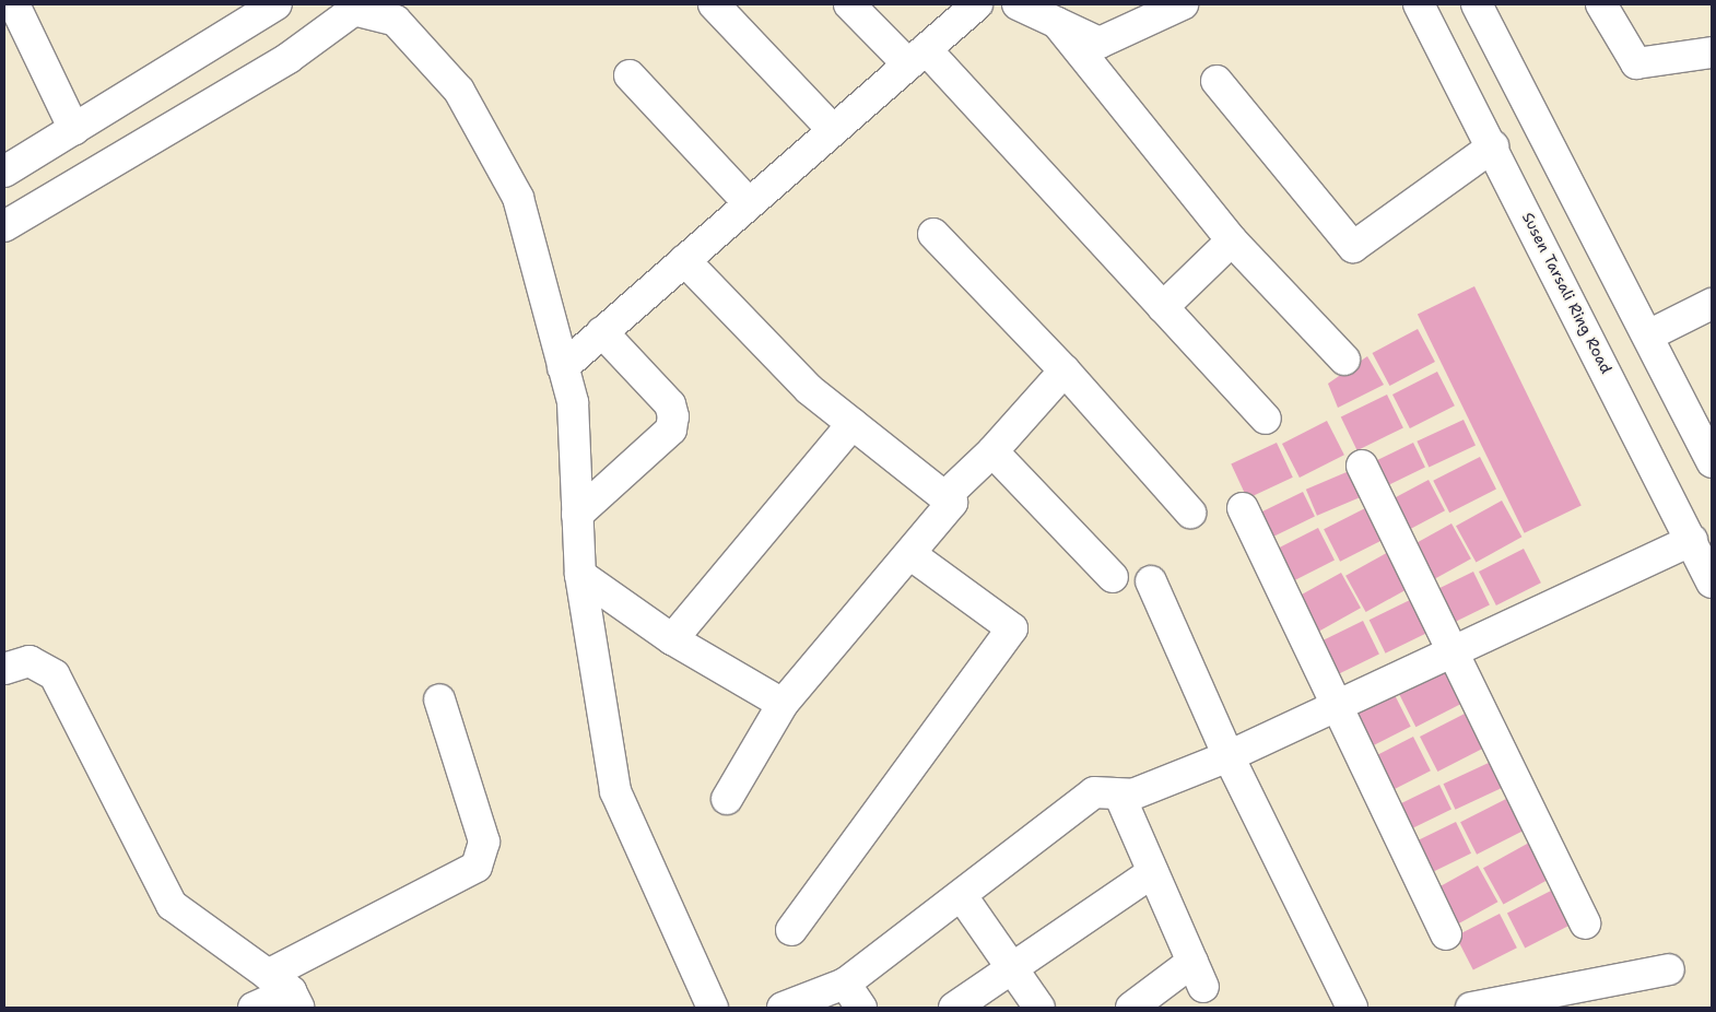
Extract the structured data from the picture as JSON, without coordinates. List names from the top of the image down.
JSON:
{
  "streets": {
    "street": ["Susen Tarsali Ring Road"]
  }
}
